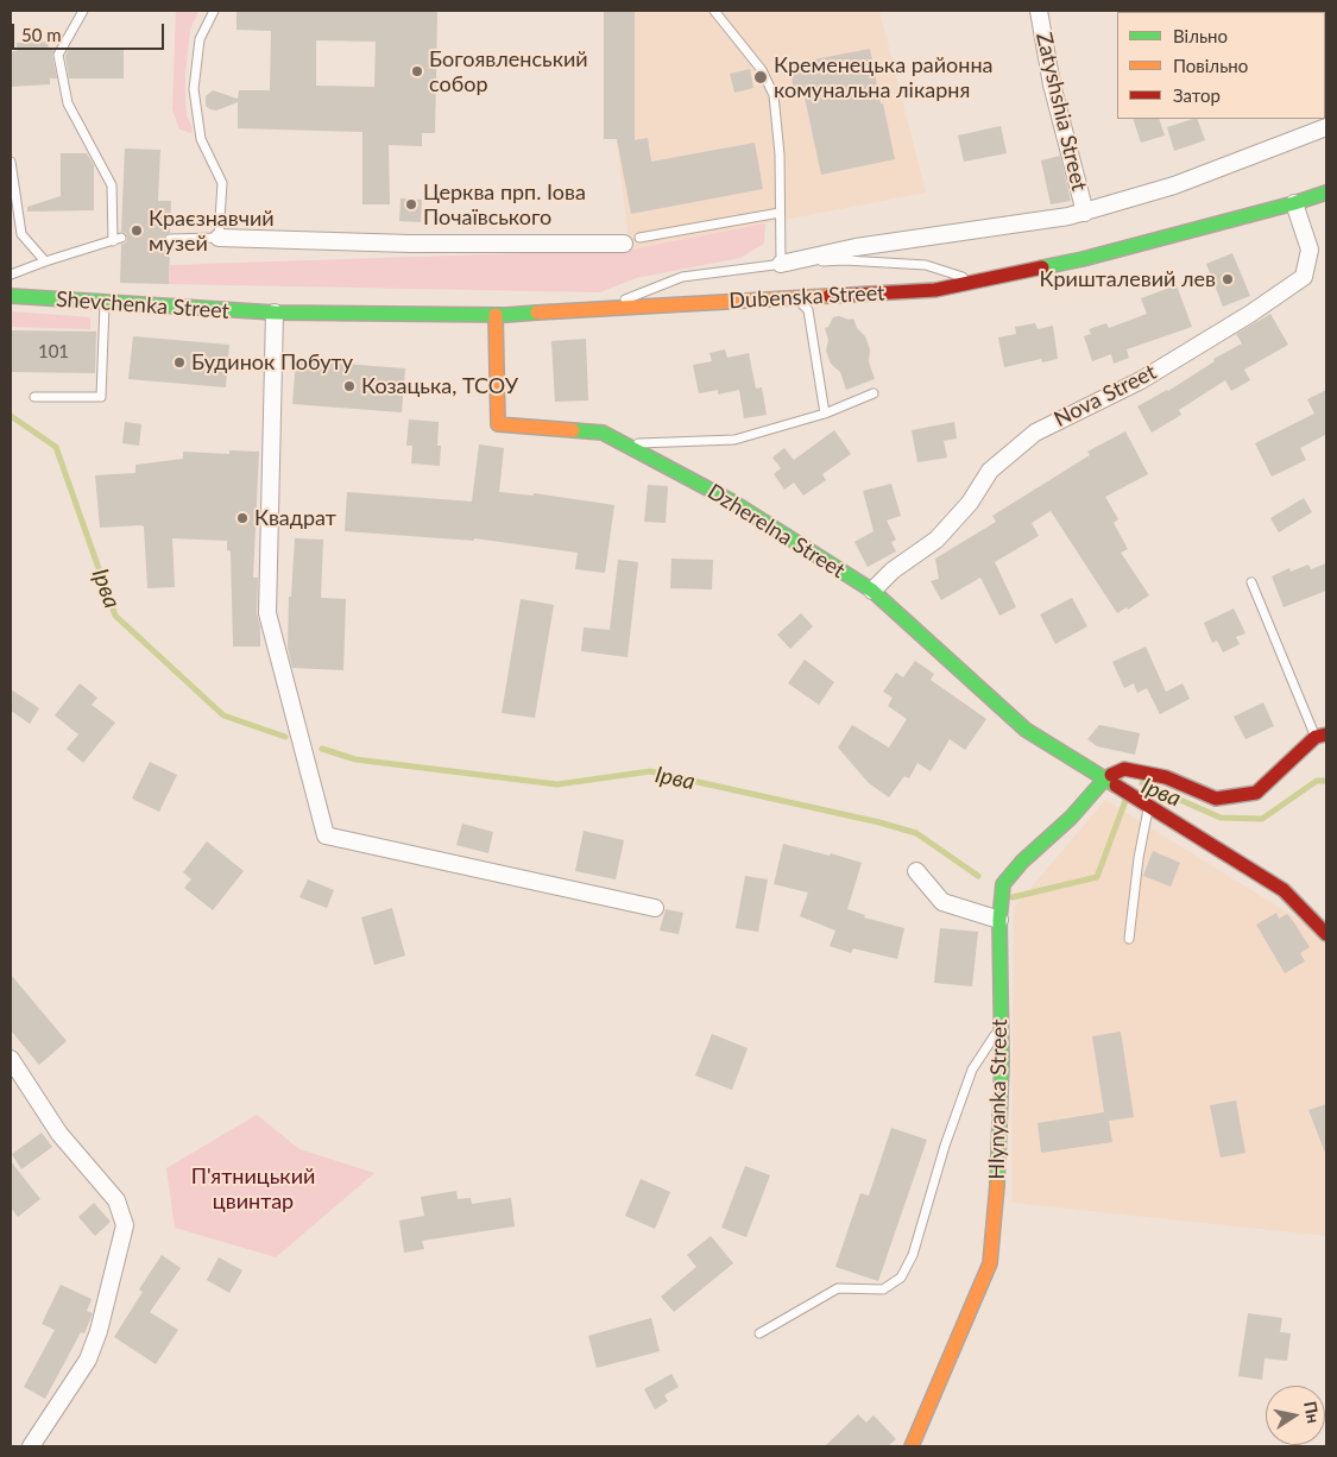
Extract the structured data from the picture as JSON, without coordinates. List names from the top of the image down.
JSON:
{
  "streets": {
    "street": [
      "Zatyshshia Street",
      "Dubenska Street",
      "Shevchenka Street",
      "Nova Street",
      "Dzherelna Street",
      "Hlynyanka Street"
    ]
  },
  "crossings": [
    ["Dubenska Street", "Shevchenka Street"],
    ["Dubenska Street", "Nova Street"],
    ["Dubenska Street", "Dzherelna Street"],
    ["Nova Street", "Dzherelna Street"],
    ["Dzherelna Street", "Hlynyanka Street"]
  ],
  "water": ["Ірва"],
  "parks": ["П'ятницький цвинтар"],
  "places": [
    "Богоявленський собор",
    "Кременецька районна комунальна лікарня",
    "Церква прп. Іова Почаївського",
    "Краєзнавчий музей",
    "Кришталевий лев",
    "Будинок Побуту",
    "Козацька, ТСОУ",
    "Квадрат"
  ],
  "house_numbers": ["101"],
  "legend": ["Вільно", "Повільно", "Затор"],
  "scale_bar": "50 m",
  "north": "right"
}
